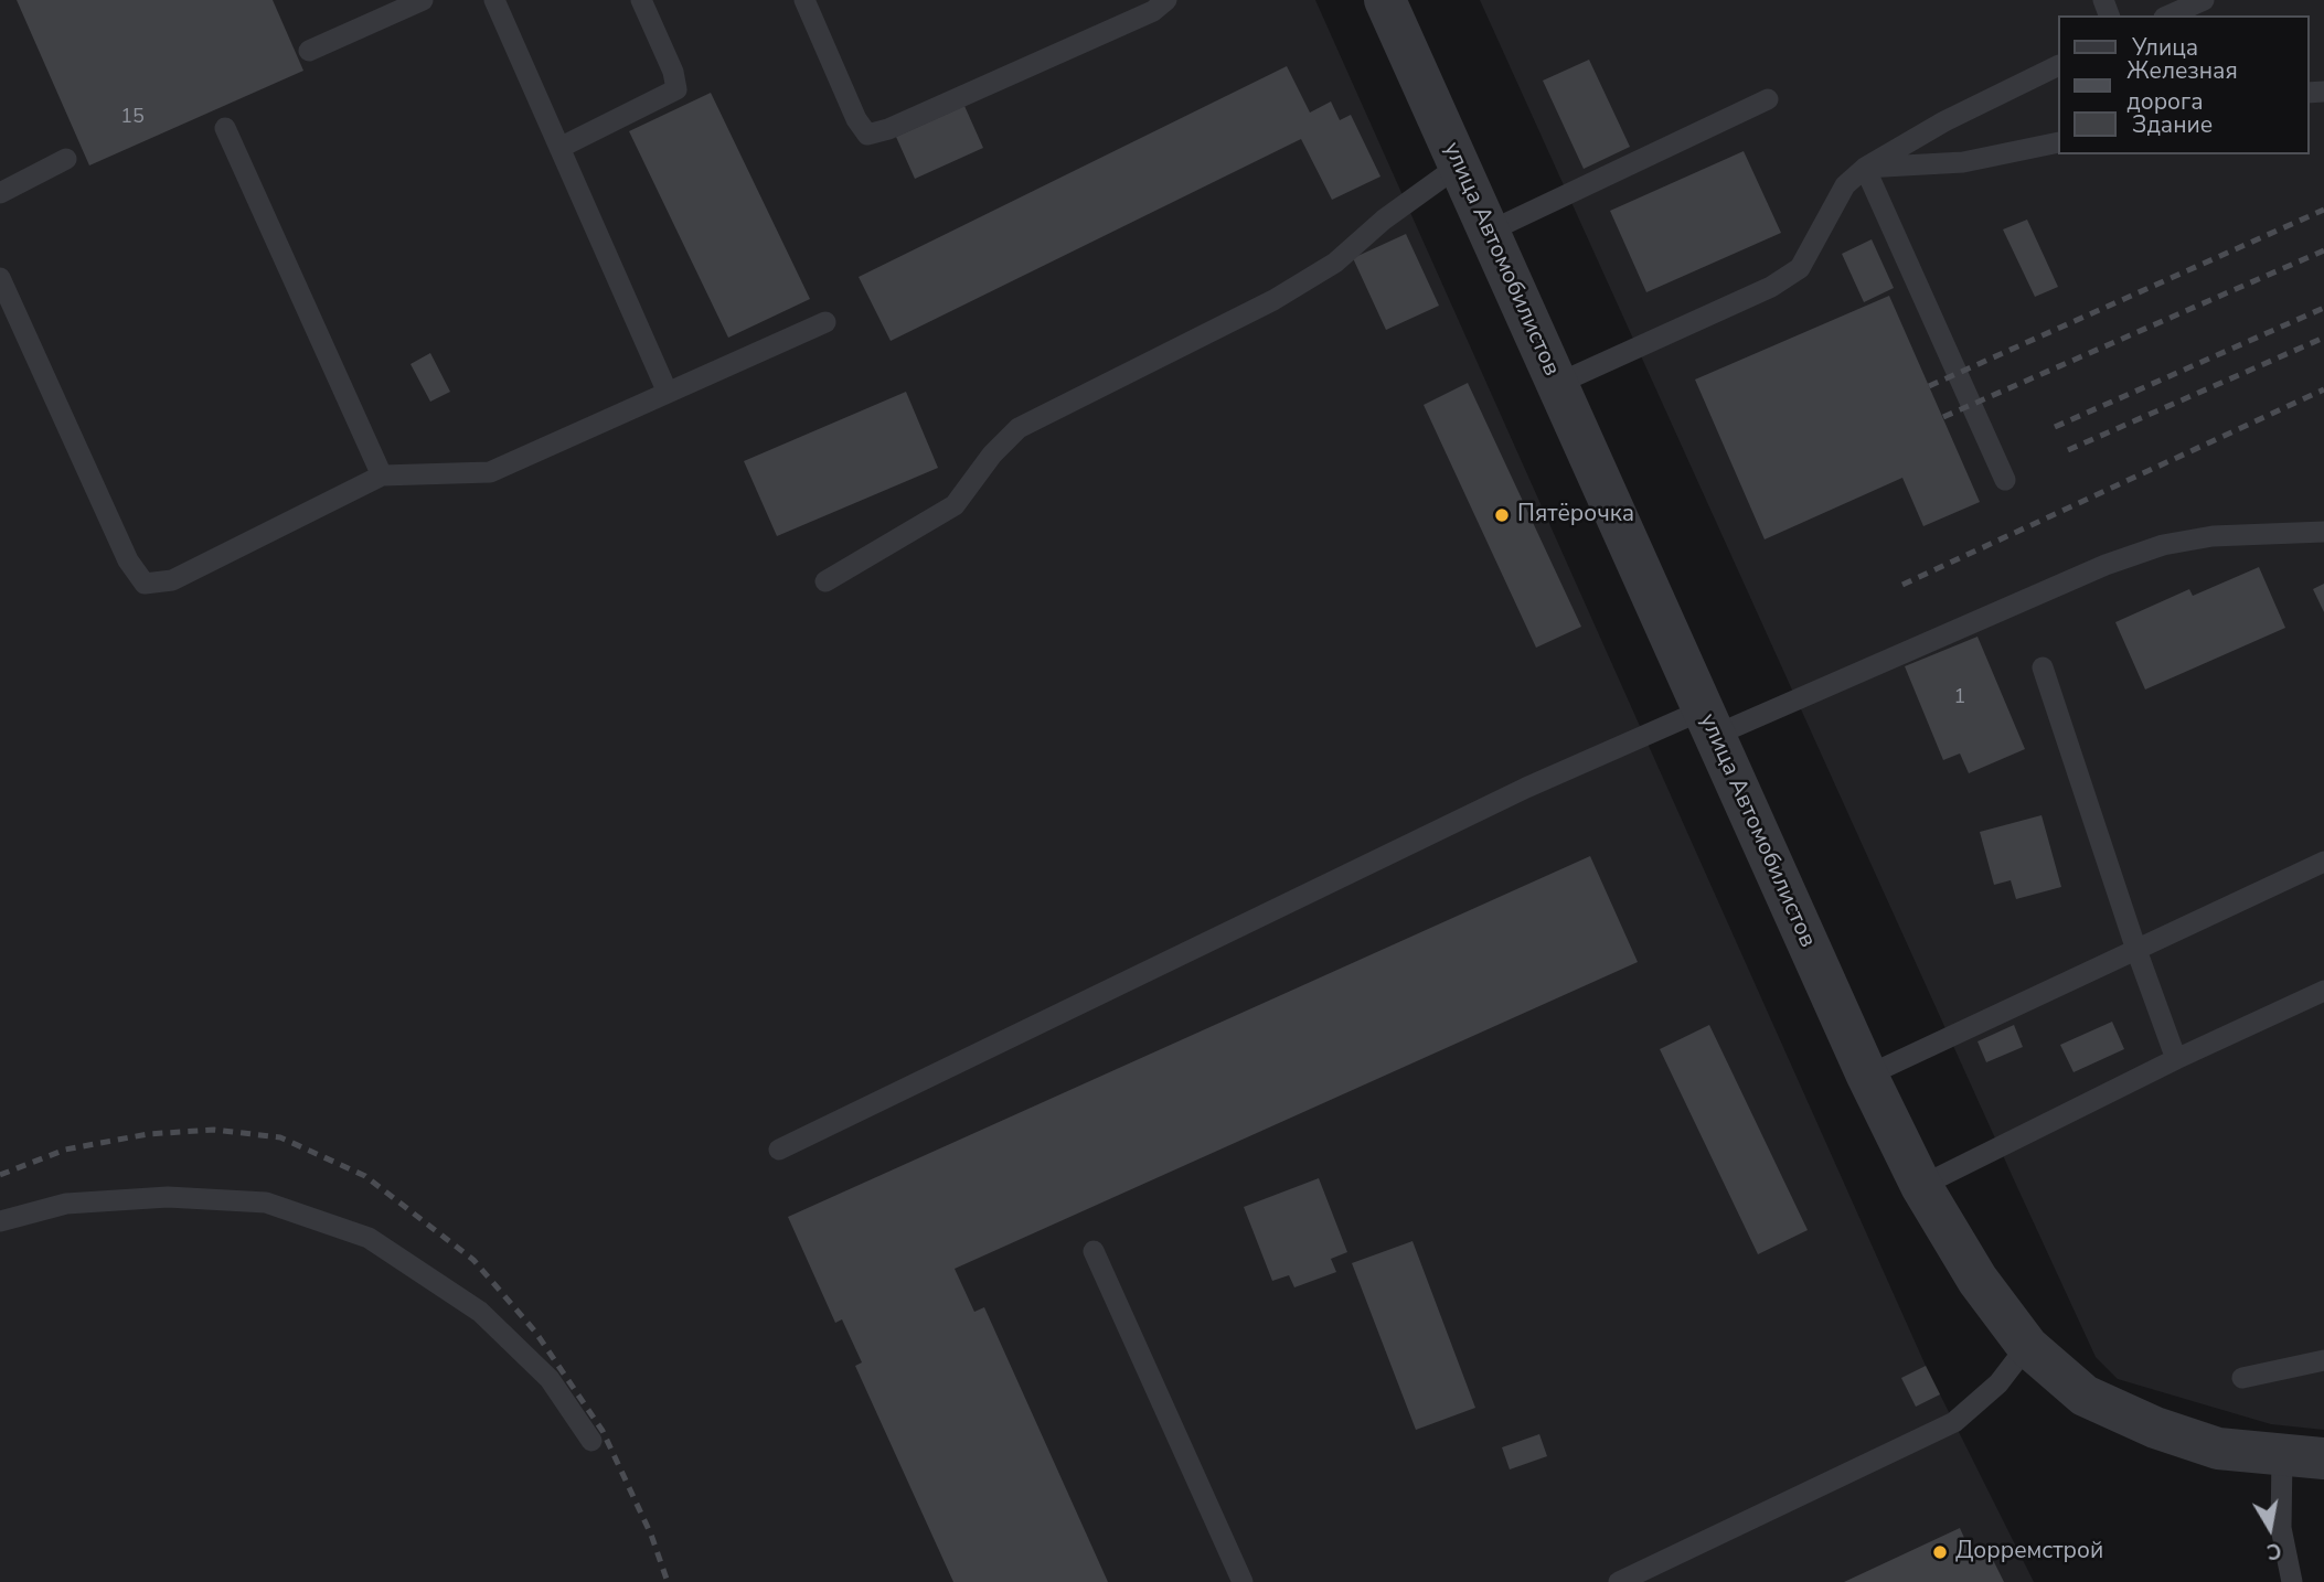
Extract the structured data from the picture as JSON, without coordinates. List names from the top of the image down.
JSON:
{
  "streets": {
    "street": ["улица Автомобилистов"]
  },
  "places": ["Пятёрочка", "Дорремстрой"],
  "house_numbers": ["15", "1"],
  "legend": ["Улица", "Железная дорога", "Здание"],
  "north": "bottom"
}
